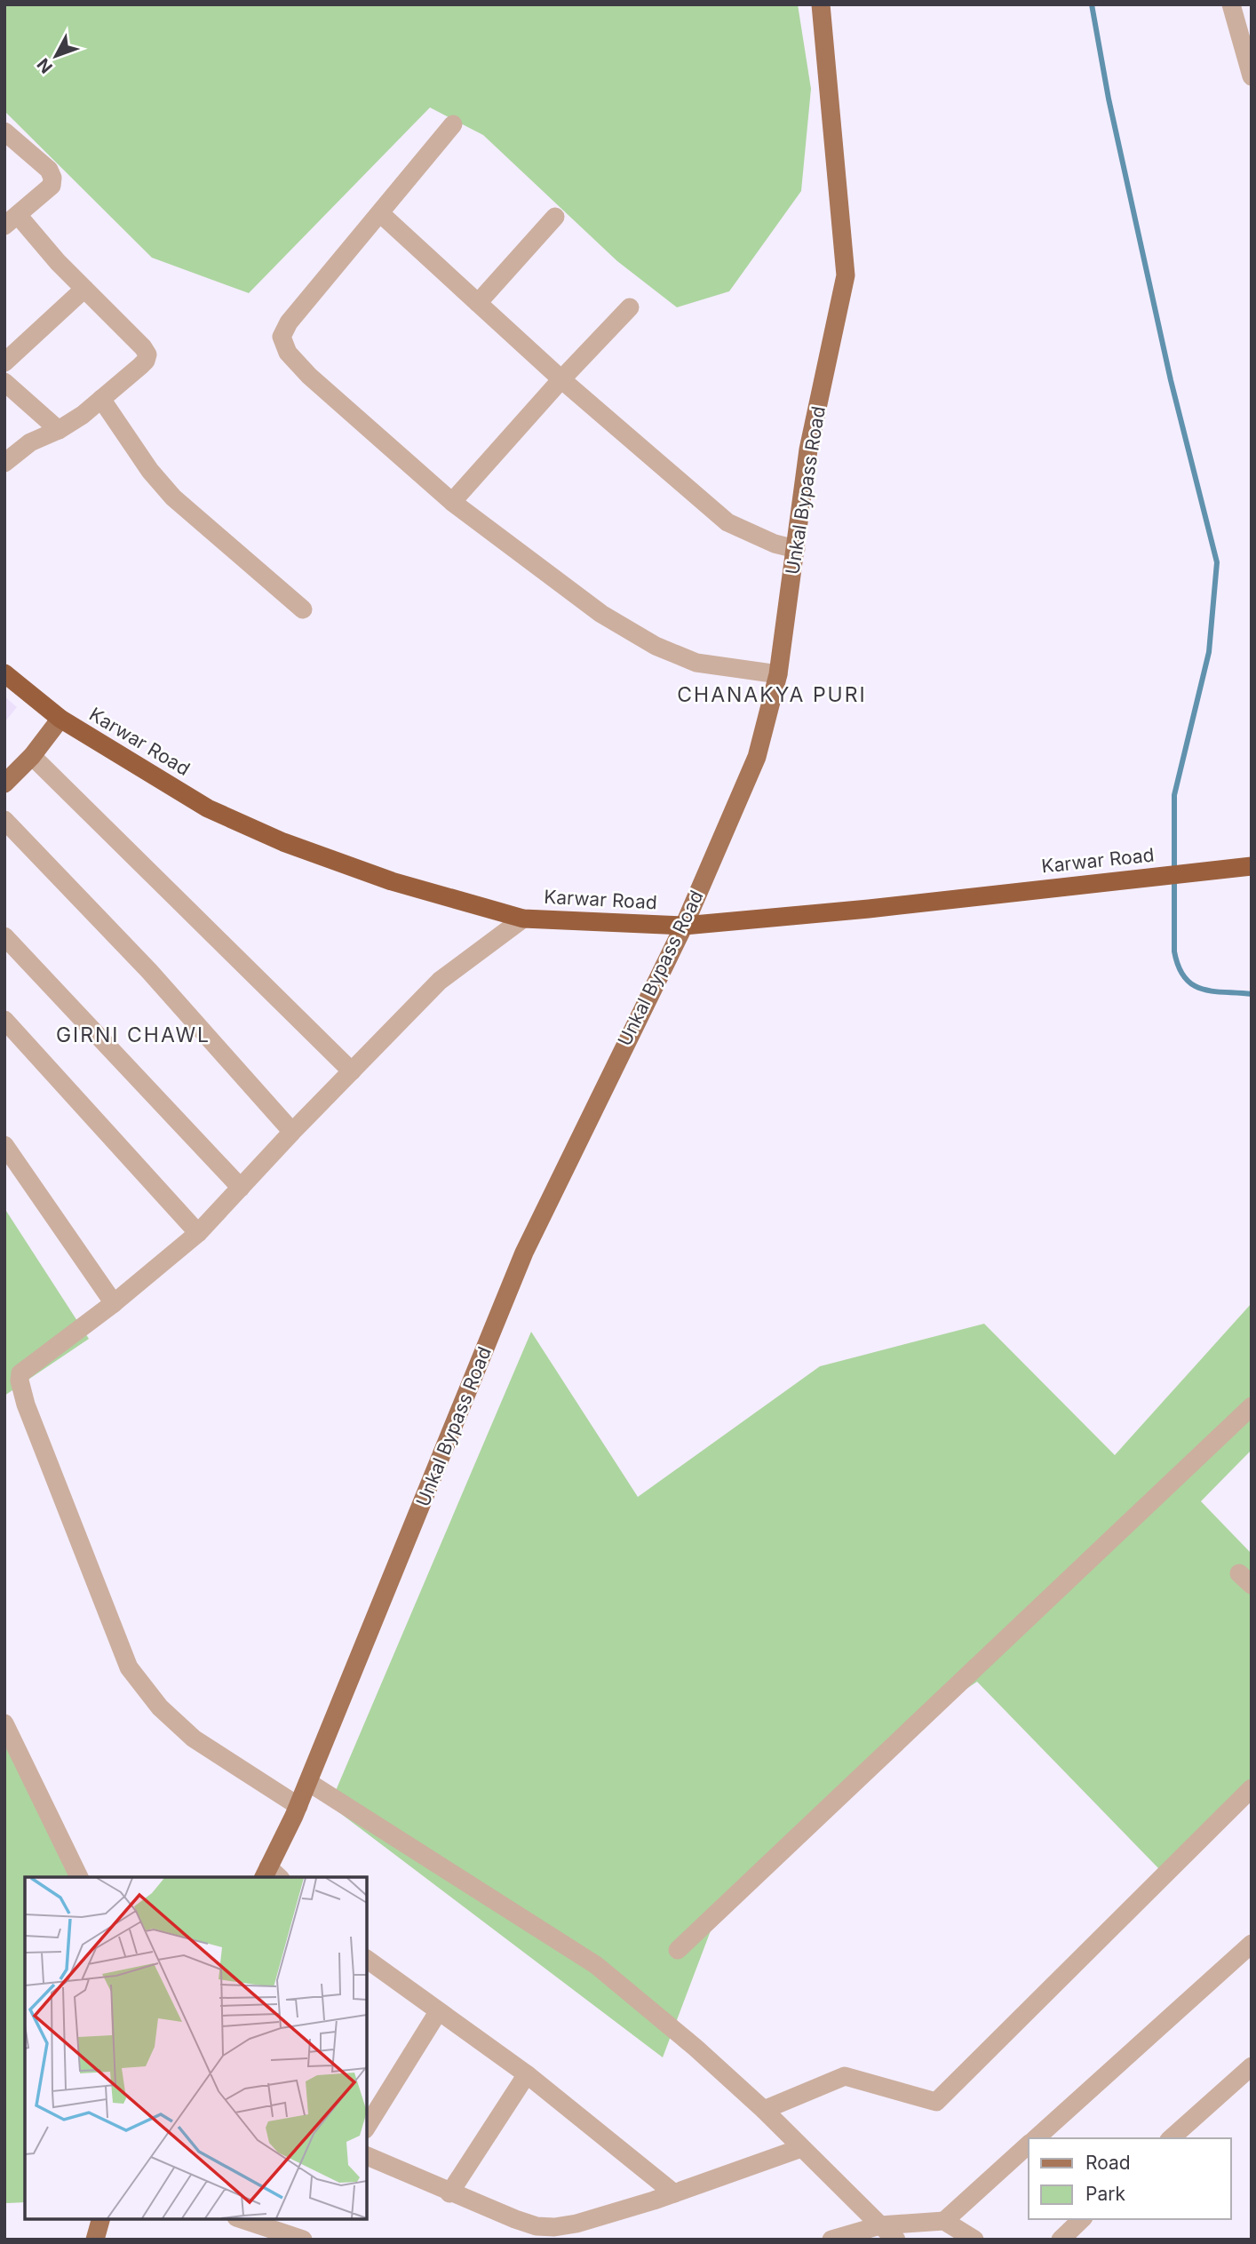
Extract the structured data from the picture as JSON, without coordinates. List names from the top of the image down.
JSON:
{
  "streets": {
    "highway": ["Karwar Road"],
    "main road": ["Unkal Bypass Road"]
  },
  "crossings": [
    ["Unkal Bypass Road", "Karwar Road"]
  ],
  "districts": ["CHANAKYA PURI", "GIRNI CHAWL"],
  "legend": ["Road", "Park"],
  "north": "bottom left"
}
